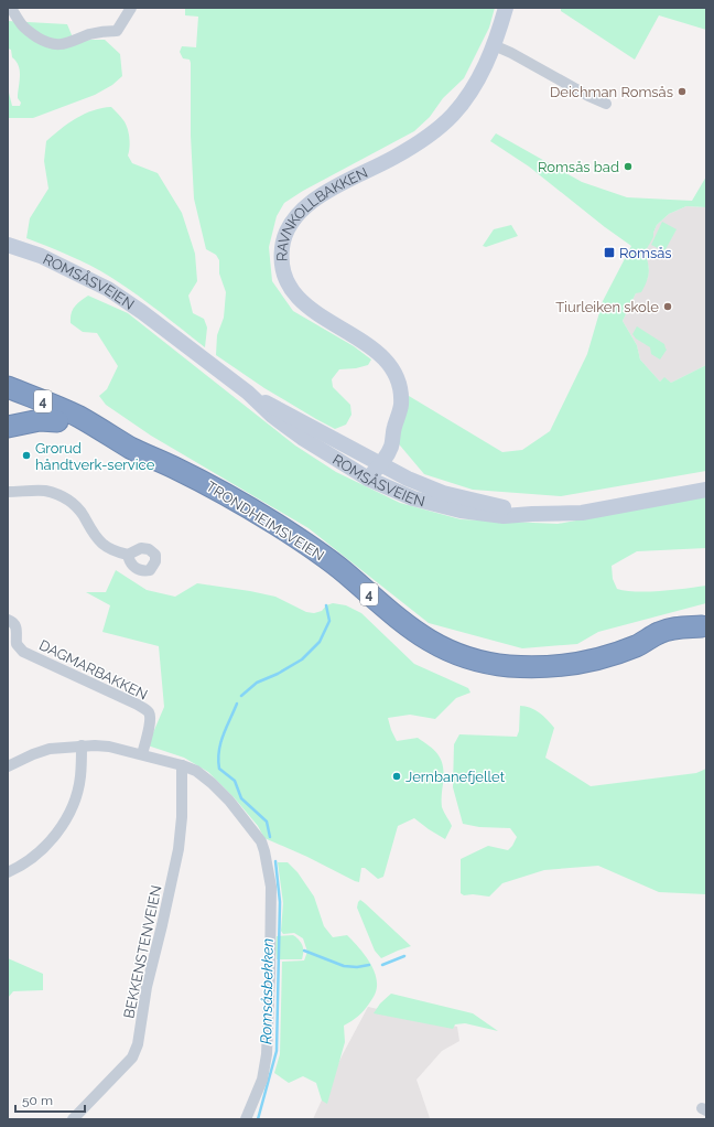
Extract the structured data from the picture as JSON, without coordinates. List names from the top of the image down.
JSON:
{
  "streets": {
    "highway": ["4", "TRONDHEIMSVEIEN"],
    "street": [
      "RAVNKOLLBAKKEN",
      "ROMSÅSVEIEN",
      "DAGMARBAKKEN",
      "BEKKENSTENVEIEN"
    ]
  },
  "crossings": [
    ["RAVNKOLLBAKKEN", "ROMSÅSVEIEN"]
  ],
  "water": ["Romsåsbekken"],
  "places": {
    "other": [
      "Deichman Romsås",
      "Romsås bad",
      "Tiurleiken skole",
      "Grorud håndtverk-service",
      "Jernbanefjellet"
    ],
    "transit": ["Romsås"]
  },
  "scale_bar": "50 m"
}
